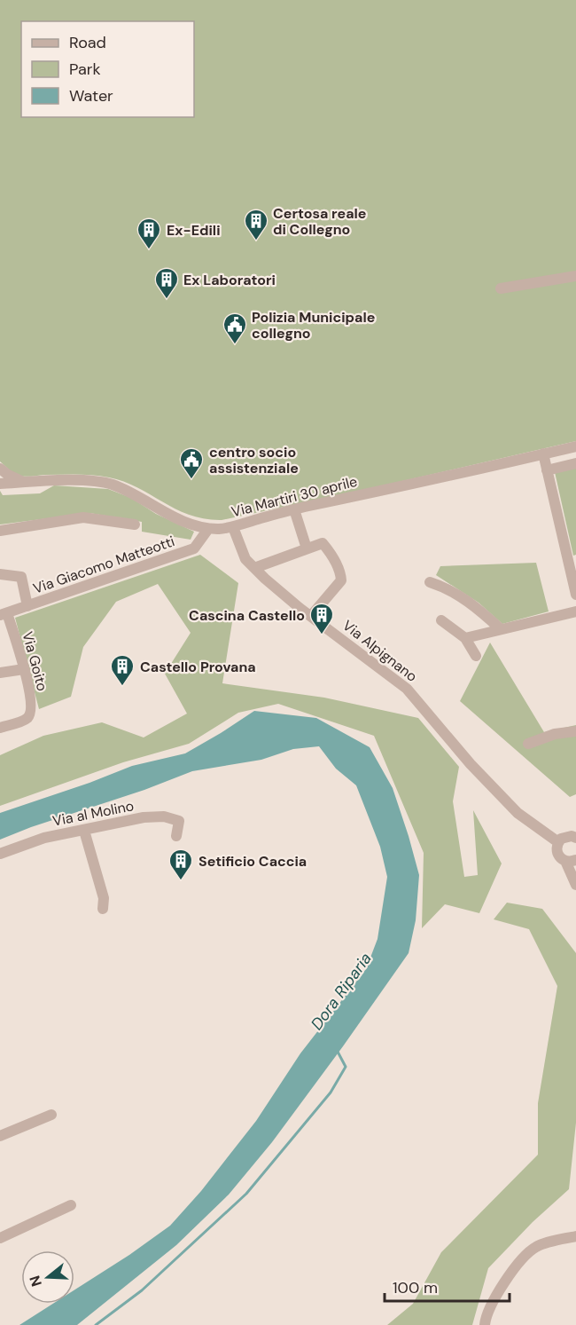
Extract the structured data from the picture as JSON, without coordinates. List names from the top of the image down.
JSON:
{
  "streets": {
    "street": [
      "Via Martiri 30 aprile",
      "Via Giacomo Matteotti",
      "Via Alpignano",
      "Via Goito",
      "Via al Molino"
    ]
  },
  "crossings": [
    ["Via Martiri 30 aprile", "Via Giacomo Matteotti"],
    ["Via Martiri 30 aprile", "Via Alpignano"],
    ["Via Giacomo Matteotti", "Via Goito"]
  ],
  "water": ["Dora Riparia"],
  "places": {
    "building": [
      "Certosa reale di Collegno",
      "Ex-Edili",
      "Ex Laboratori",
      "Cascina Castello",
      "Castello Provana",
      "Setificio Caccia"
    ],
    "public building": ["Polizia Municipale collegno", "centro socio assistenziale"]
  },
  "legend": ["Road", "Park", "Water"],
  "scale_bar": "100 m",
  "north": "left"
}
